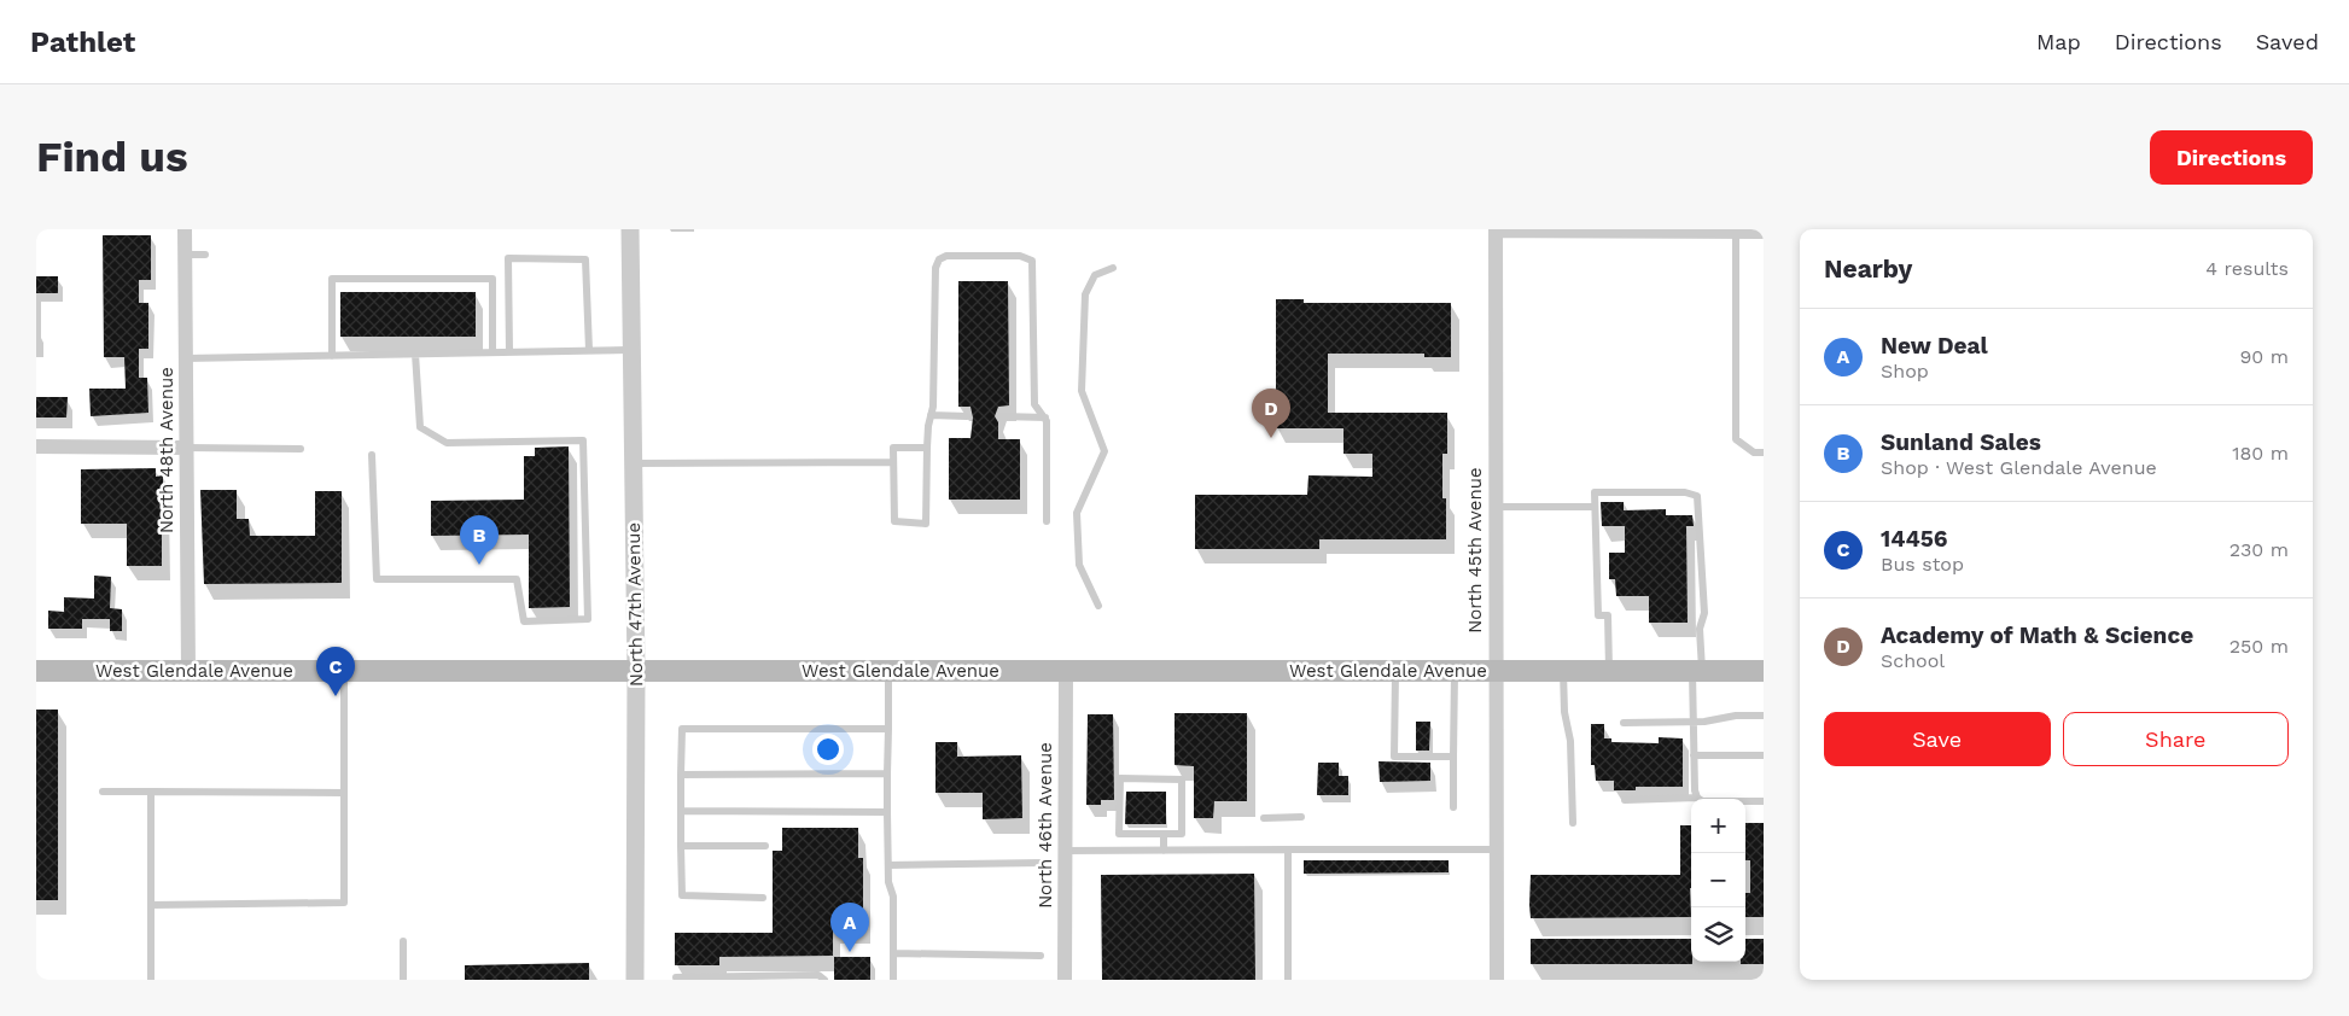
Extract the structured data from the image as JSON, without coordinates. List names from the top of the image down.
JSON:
{
  "streets": {
    "main road": ["West Glendale Avenue"],
    "street": [
      "North 48th Avenue",
      "North 45th Avenue",
      "North 47th Avenue",
      "North 46th Avenue"
    ]
  },
  "crossings": [
    ["North 48th Avenue", "West Glendale Avenue"],
    ["North 45th Avenue", "West Glendale Avenue"],
    ["North 47th Avenue", "West Glendale Avenue"],
    ["West Glendale Avenue", "North 46th Avenue"]
  ],
  "page": {
    "header": "Pathlet",
    "nav": ["Map", "Directions", "Saved"],
    "buttons": [
      "Directions",
      ["Save", "Share"]
    ],
    "title": "Find us",
    "heading": ["Nearby", "4 results"],
    "list": [
      {
        "mark": "A",
        "name": "New Deal",
        "note": "Shop",
        "value": "90 m"
      },
      {
        "mark": "B",
        "name": "Sunland Sales",
        "note": "Shop · West Glendale Avenue",
        "value": "180 m"
      },
      {
        "mark": "C",
        "name": "14456",
        "note": "Bus stop",
        "value": "230 m"
      },
      {
        "mark": "D",
        "name": "Academy of Math & Science",
        "note": "School",
        "value": "250 m"
      }
    ],
    "pins": [
      "D",
      "B",
      "C",
      "A"
    ],
    "map_buttons": ["+", "−"]
  }
}
